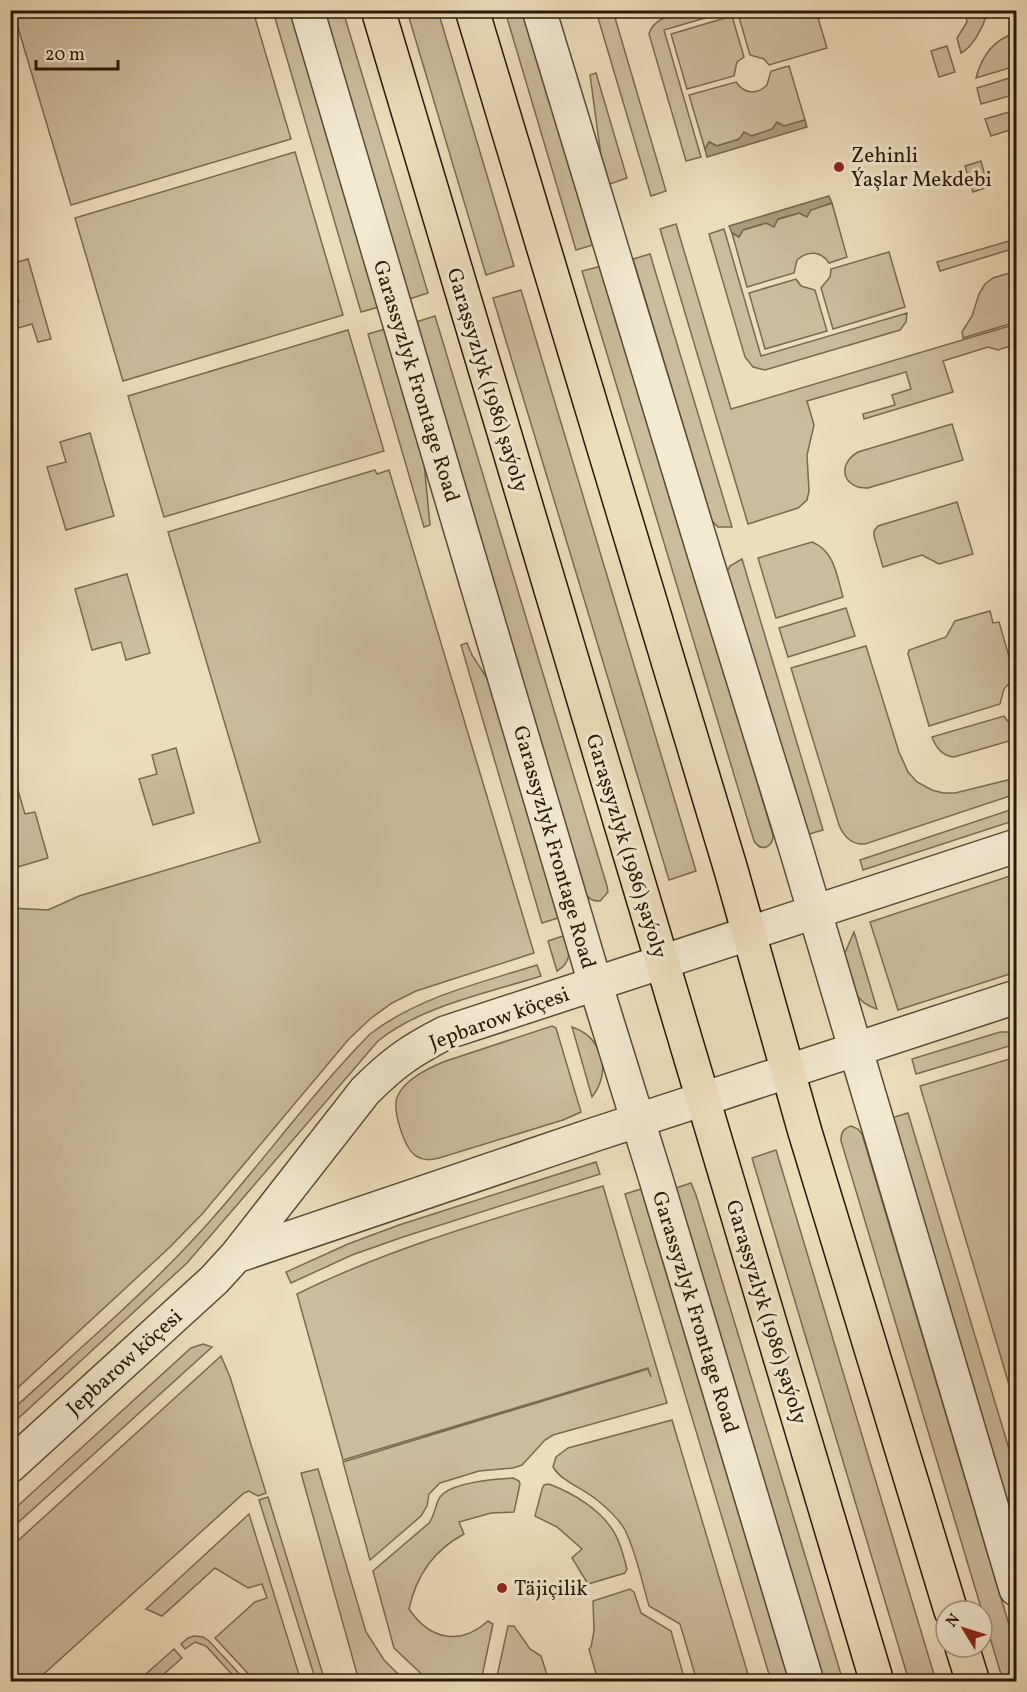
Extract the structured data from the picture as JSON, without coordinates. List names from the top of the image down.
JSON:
{
  "streets": {
    "main road": ["Garaşsyzlyk (1986) şaýoly"],
    "street": ["Garassyzlyk Frontage Road", "Jepbarow köçesi"]
  },
  "crossings": [
    ["Garaşsyzlyk (1986) şaýoly", "Jepbarow köçesi"],
    ["Garassyzlyk Frontage Road", "Jepbarow köçesi"]
  ],
  "places": ["Zehinli Ýaşlar Mekdebi", "Täjiçilik"],
  "scale_bar": "20 m",
  "north": "top left"
}
